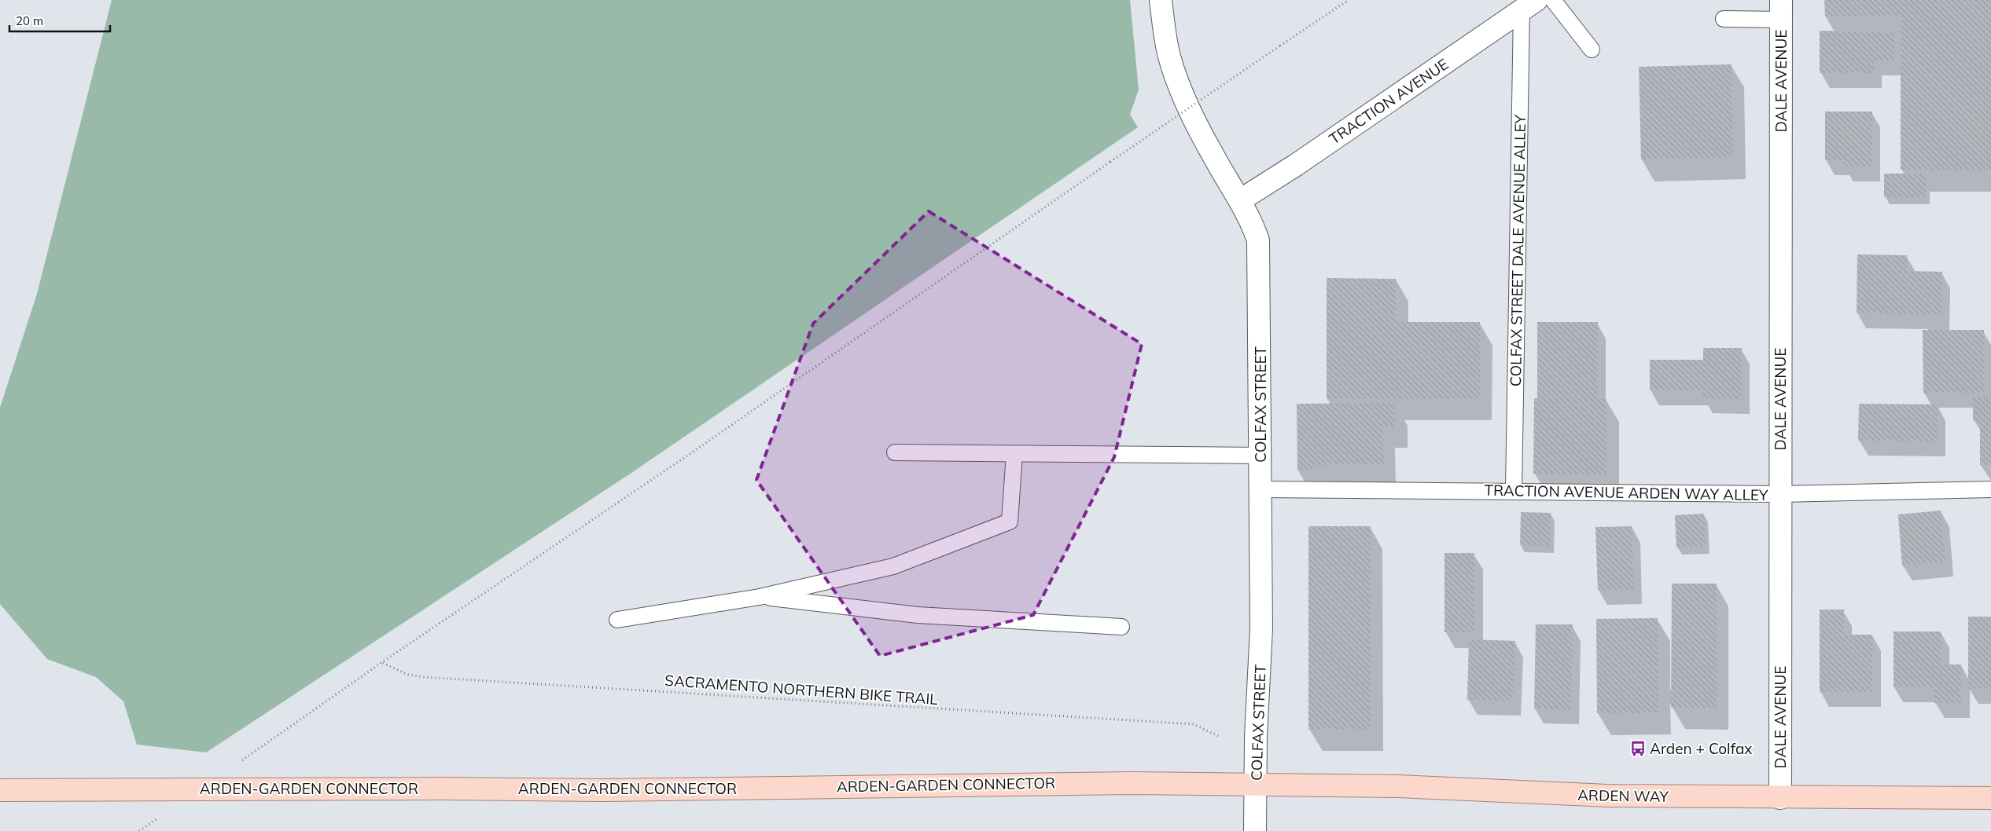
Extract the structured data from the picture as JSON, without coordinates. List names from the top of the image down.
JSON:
{
  "streets": {
    "main road": ["ARDEN-GARDEN CONNECTOR", "ARDEN WAY"],
    "street": ["DALE AVENUE", "TRACTION AVENUE", "COLFAX STREET"],
    "lane": ["COLFAX STREET DALE AVENUE ALLEY", "TRACTION AVENUE ARDEN WAY ALLEY"],
    "path": ["SACRAMENTO NORTHERN BIKE TRAIL"]
  },
  "crossings": [
    ["DALE AVENUE", "TRACTION AVENUE ARDEN WAY ALLEY"],
    ["DALE AVENUE", "ARDEN WAY"],
    ["TRACTION AVENUE", "COLFAX STREET DALE AVENUE ALLEY"],
    ["TRACTION AVENUE", "COLFAX STREET"],
    ["COLFAX STREET DALE AVENUE ALLEY", "TRACTION AVENUE ARDEN WAY ALLEY"],
    ["COLFAX STREET", "TRACTION AVENUE ARDEN WAY ALLEY"],
    ["COLFAX STREET", "ARDEN-GARDEN CONNECTOR"],
    ["COLFAX STREET", "ARDEN WAY"],
    ["ARDEN-GARDEN CONNECTOR", "ARDEN WAY"]
  ],
  "places": {
    "bus stop": ["Arden + Colfax"]
  },
  "scale_bar": "20 m"
}
